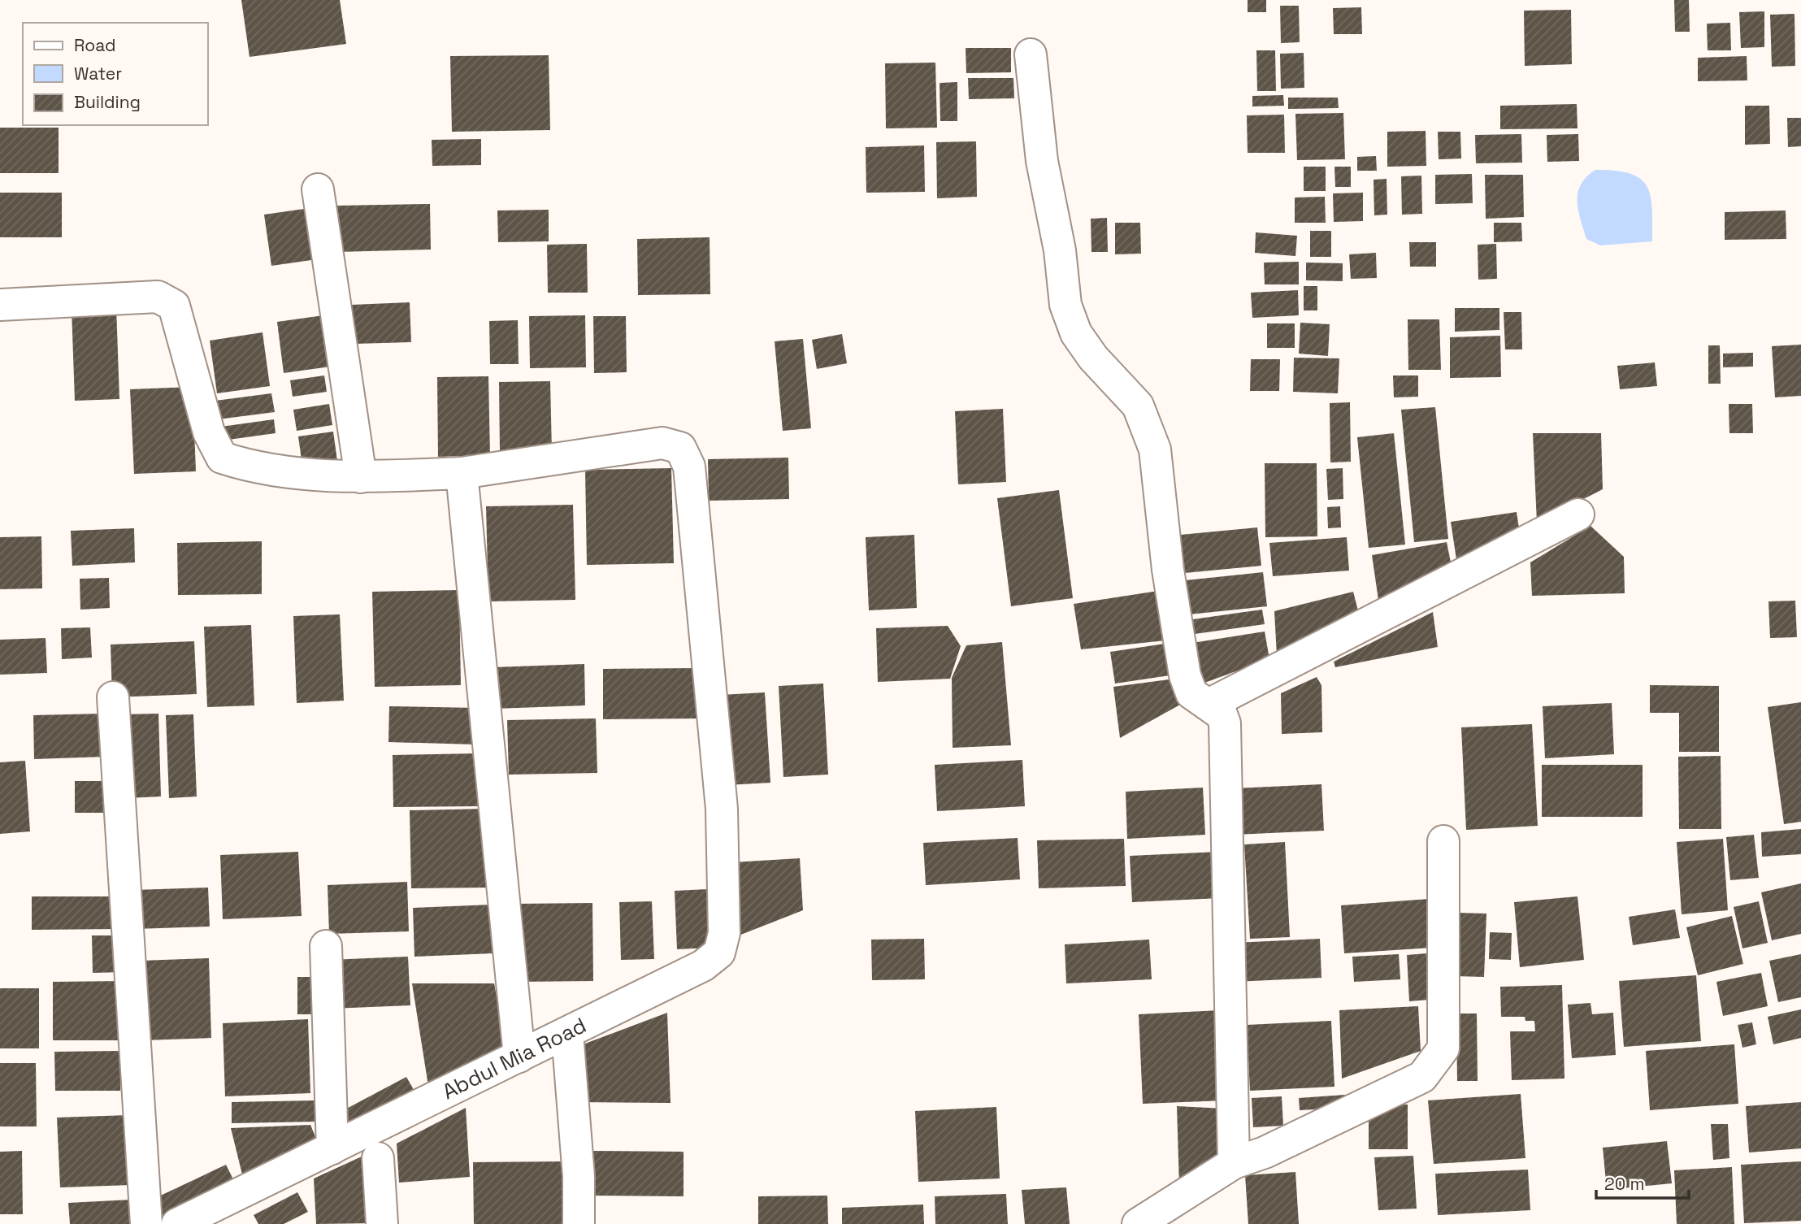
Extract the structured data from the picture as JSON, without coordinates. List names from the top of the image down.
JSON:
{
  "streets": {
    "street": ["Abdul Mia Road"]
  },
  "legend": ["Road", "Water", "Building"],
  "scale_bar": "20 m"
}
